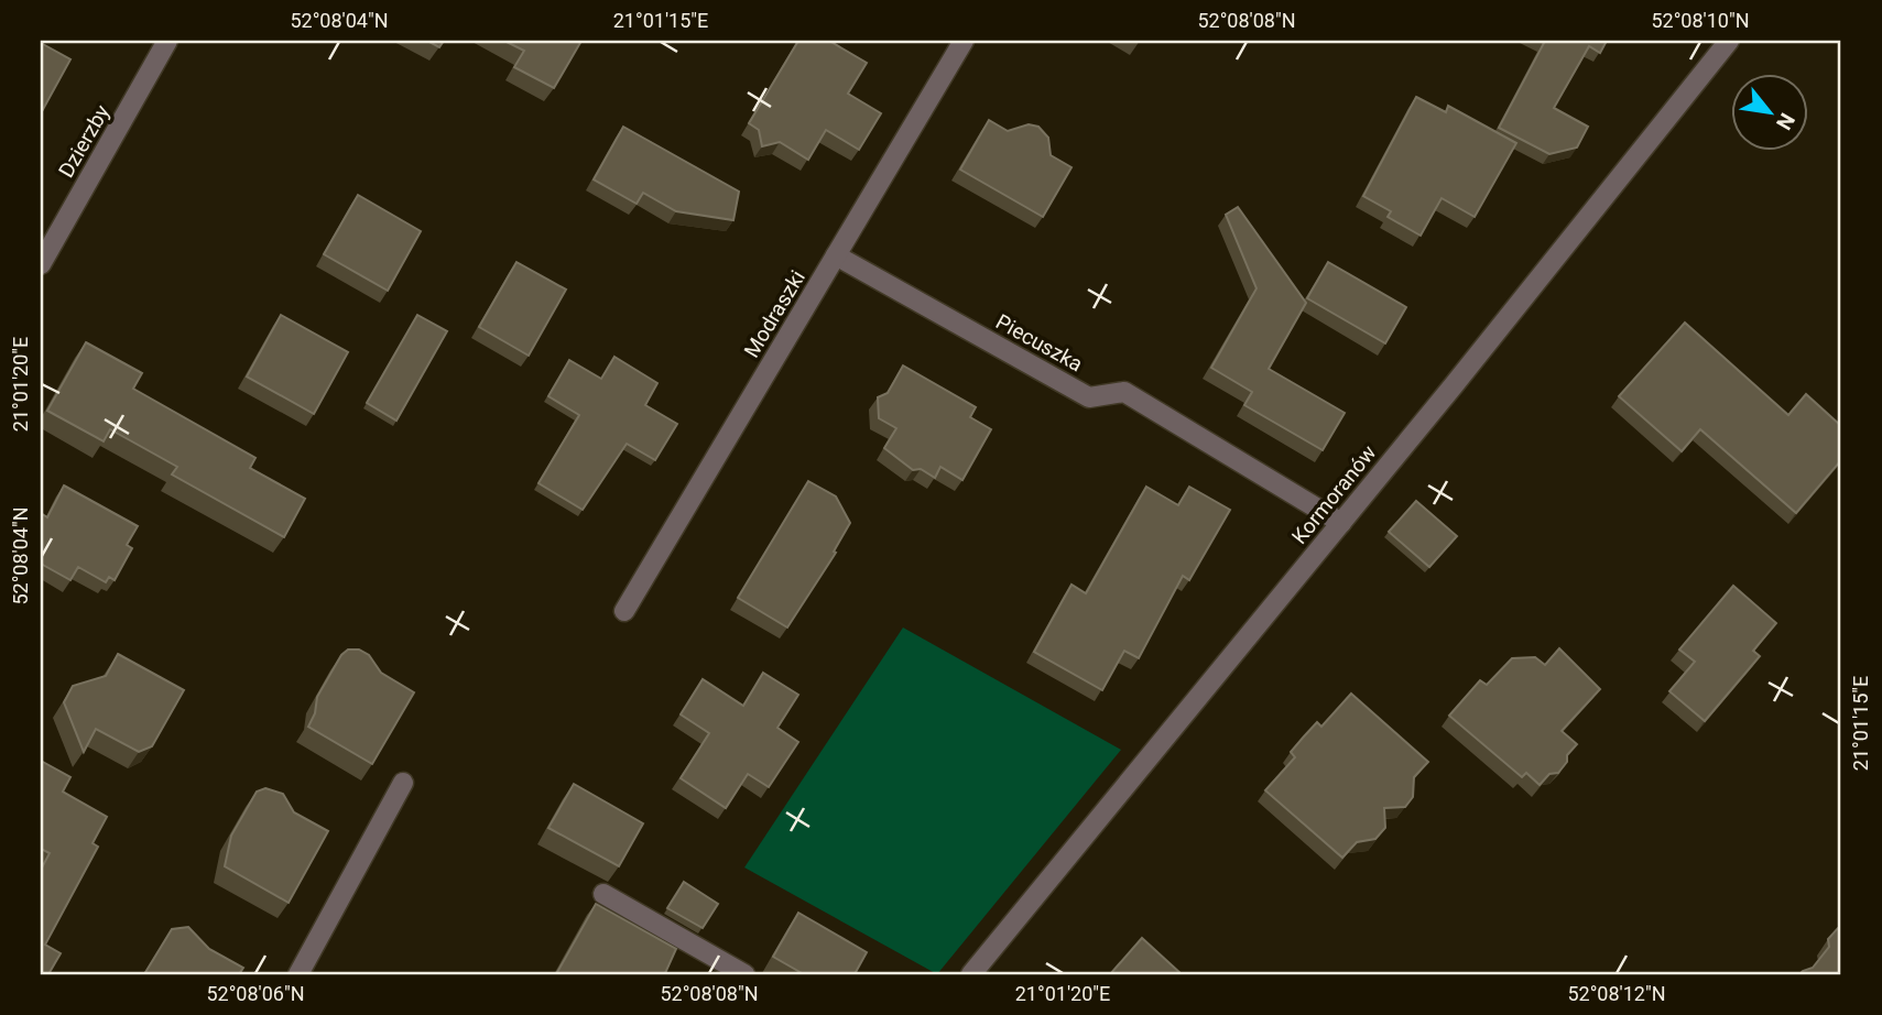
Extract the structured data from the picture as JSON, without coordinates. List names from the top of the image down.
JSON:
{
  "streets": {
    "street": [
      "Dzierzby",
      "Modraszki",
      "Piecuszka",
      "Kormoranów"
    ]
  },
  "crossings": [
    ["Modraszki", "Piecuszka"],
    ["Piecuszka", "Kormoranów"]
  ],
  "north": "bottom right",
  "coordinates": [
    "52°08'04\"N",
    "21°01'15\"E",
    "52°08'08\"N",
    "52°08'10\"N",
    "21°01'20\"E",
    "52°08'06\"N",
    "52°08'12\"N"
  ]
}
